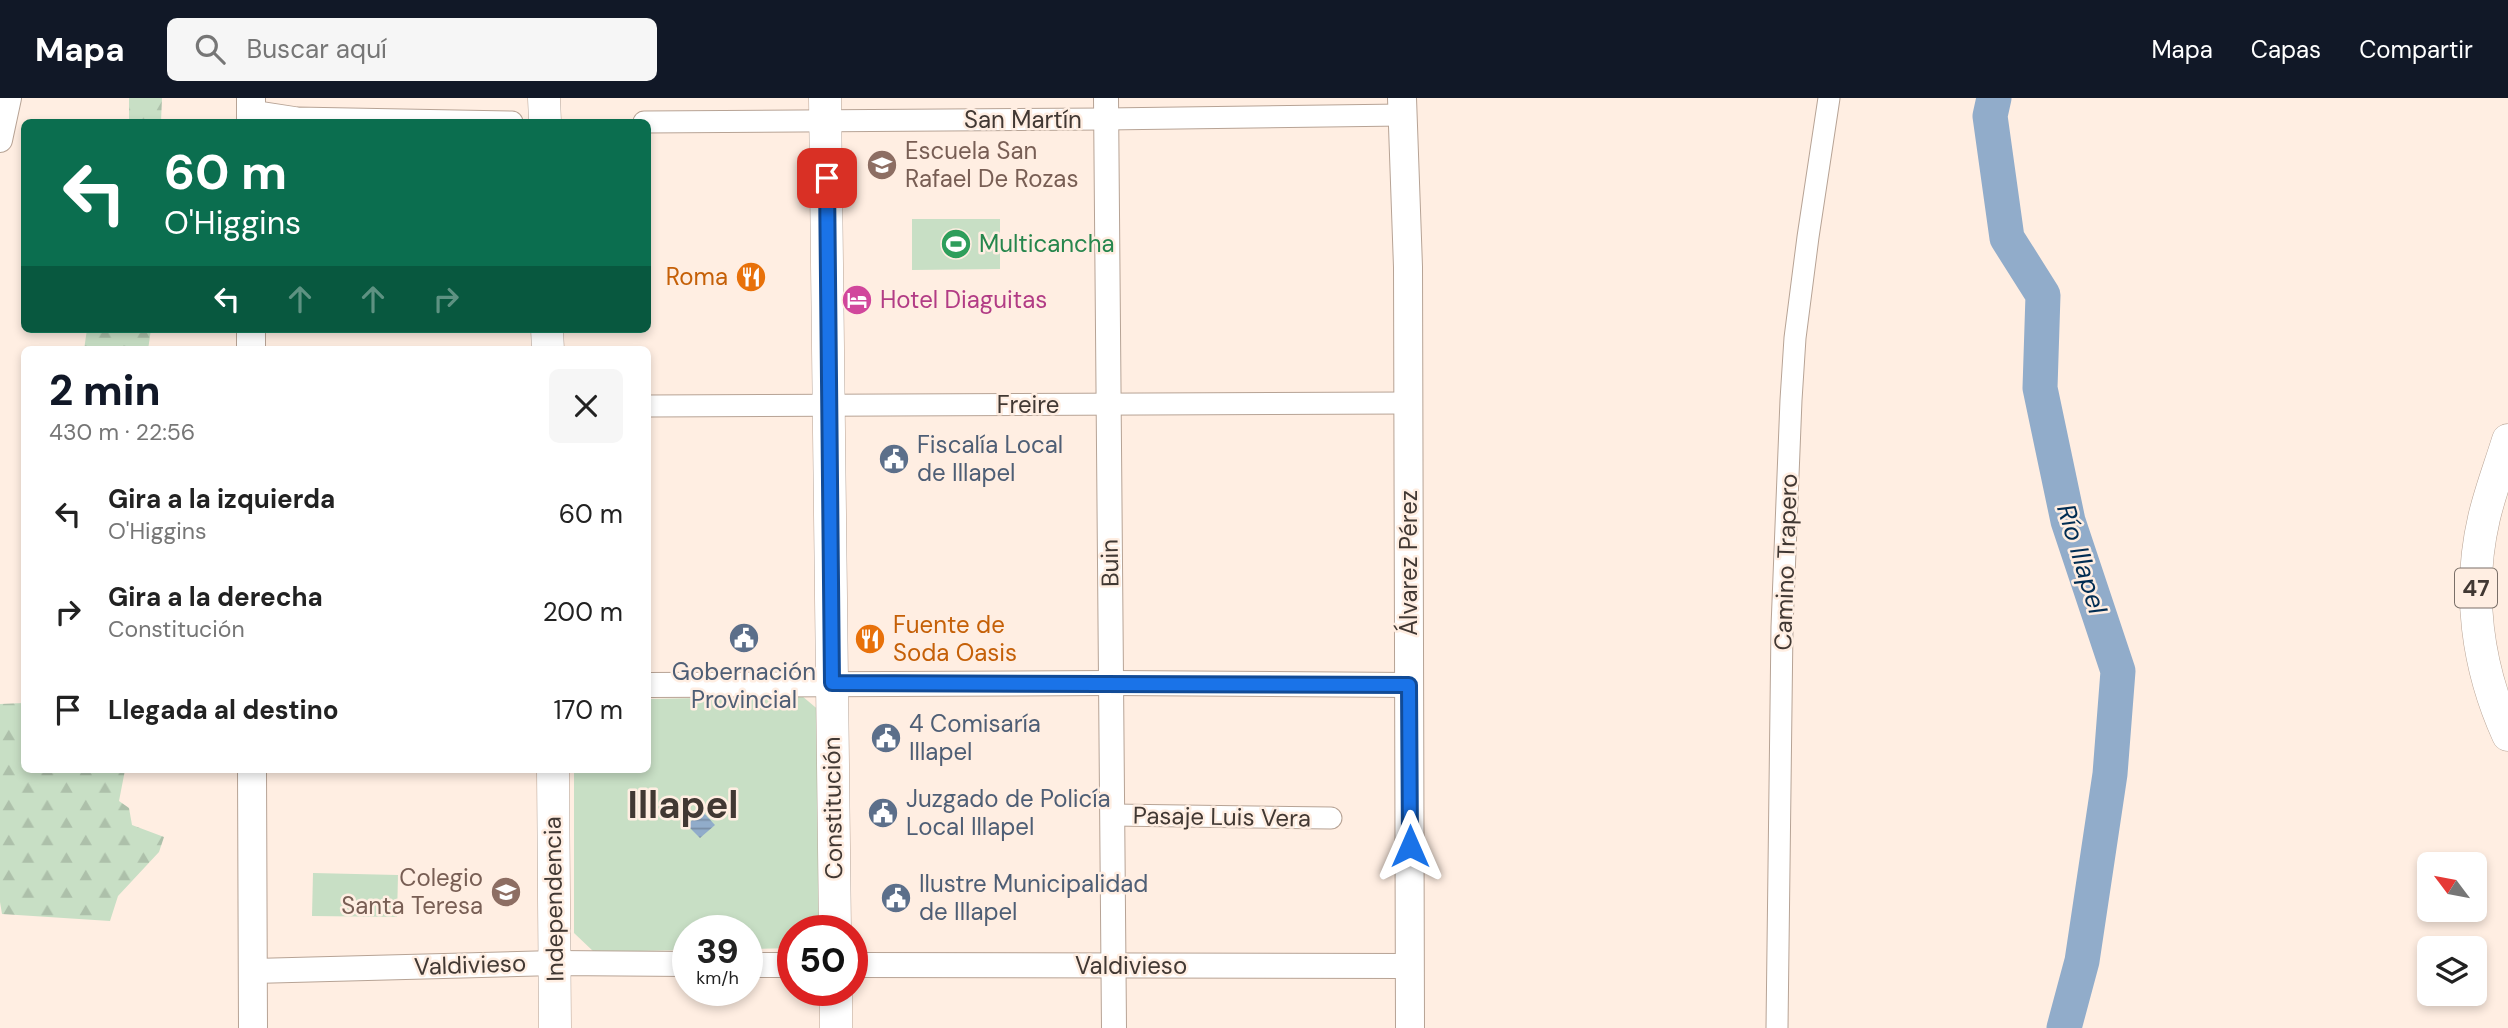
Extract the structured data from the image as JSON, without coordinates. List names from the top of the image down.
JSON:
{
  "streets": {
    "main road": [
      "Álvarez Pérez",
      "47",
      "Constitución",
      "Independencia"
    ],
    "street": [
      "San Martín",
      "Freire",
      "Camino Trapero",
      "Buin",
      "Pasaje Luis Vera",
      "Valdivieso"
    ]
  },
  "crossings": [
    ["San Martín", "Buin"],
    ["San Martín", "Álvarez Pérez"],
    ["San Martín", "Constitución"],
    ["Freire", "Buin"],
    ["Freire", "Álvarez Pérez"],
    ["Freire", "Constitución"],
    ["Buin", "Pasaje Luis Vera"],
    ["Buin", "Valdivieso"],
    ["Álvarez Pérez", "Valdivieso"],
    ["Independencia", "Valdivieso"]
  ],
  "districts": ["Illapel"],
  "water": ["Río Illapel"],
  "places": {
    "school or university": ["Escuela San Rafael De Rozas", "Colegio Santa Teresa"],
    "sports": ["Multicancha"],
    "restaurant": ["Roma", "Fuente de Soda Oasis"],
    "hotel": ["Hotel Diaguitas"],
    "public building": [
      "Fiscalía Local de Illapel",
      "Gobernación Provincial",
      "4 Comisaría Illapel",
      "Juzgado de Policía Local Illapel",
      "Ilustre Municipalidad de Illapel"
    ]
  },
  "north": "top left",
  "page": {
    "header": "Mapa",
    "search": "Buscar aquí",
    "nav": ["Mapa", "Capas", "Compartir"],
    "turn": ["60 m", "O'Higgins"],
    "heading": ["2 min", "430 m · 22:56"],
    "list": [
      {
        "name": "Gira a la izquierda",
        "note": "O'Higgins",
        "value": "60 m"
      },
      {
        "name": "Gira a la derecha",
        "note": "Constitución",
        "value": "200 m"
      },
      {
        "name": "Llegada al destino",
        "value": "170 m"
      }
    ],
    "speed": "39 km/h",
    "limit": "50"
  }
}
